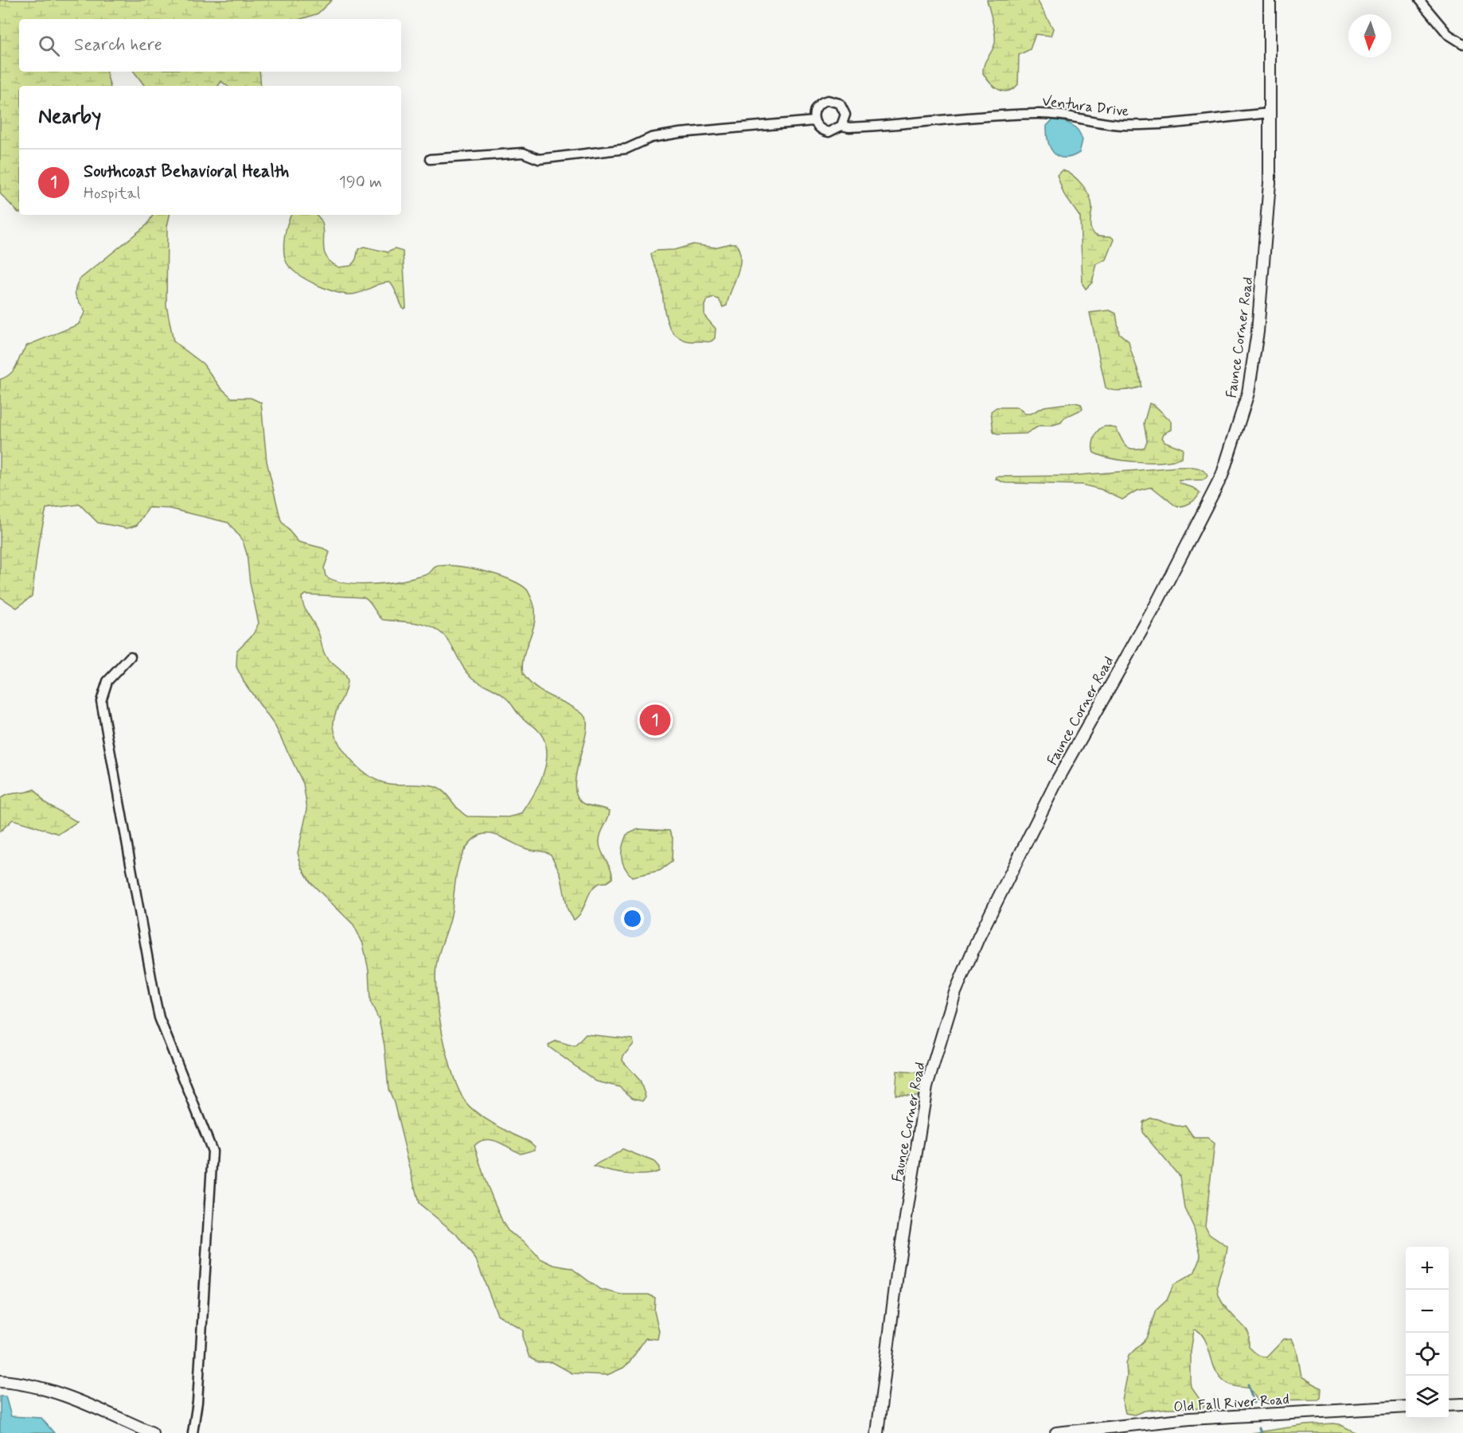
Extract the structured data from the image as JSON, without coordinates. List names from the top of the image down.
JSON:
{
  "streets": {
    "main road": ["Faunce Corner Road", "Old Fall River Road"],
    "street": ["Ventura Drive"]
  },
  "crossings": [
    ["Ventura Drive", "Faunce Corner Road"]
  ],
  "north": "bottom",
  "page": {
    "search": "Search here",
    "heading": "Nearby",
    "list": [
      {
        "mark": "1",
        "name": "Southcoast Behavioral Health",
        "note": "Hospital",
        "value": "190 m"
      }
    ],
    "pins": "1",
    "map_buttons": ["+", "−"]
  }
}
